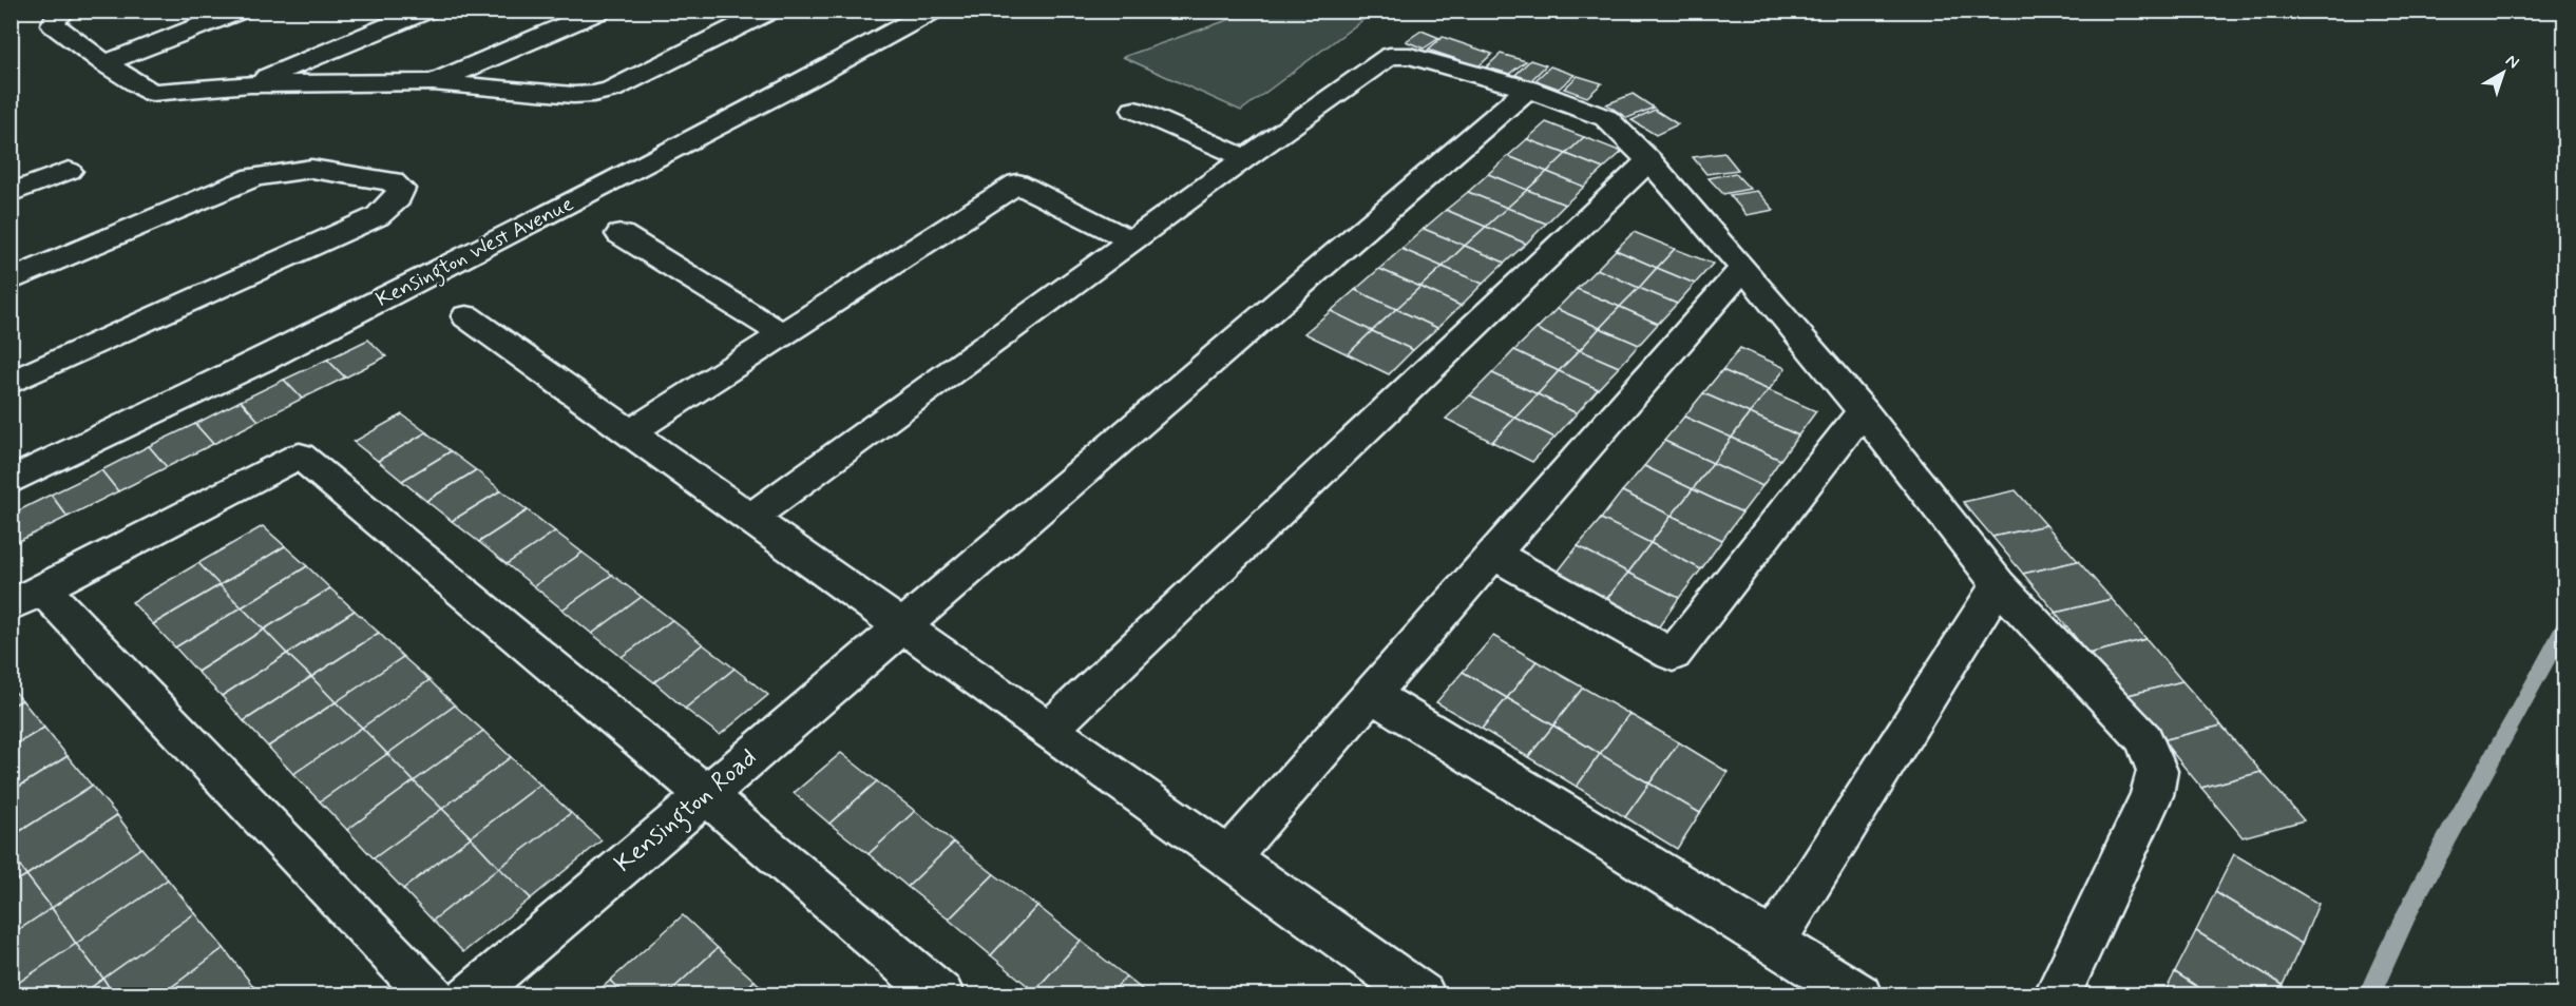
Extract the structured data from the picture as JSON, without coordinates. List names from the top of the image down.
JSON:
{
  "streets": {
    "street": ["Kensington West Avenue", "Kensington Road"]
  },
  "north": "top right"
}
